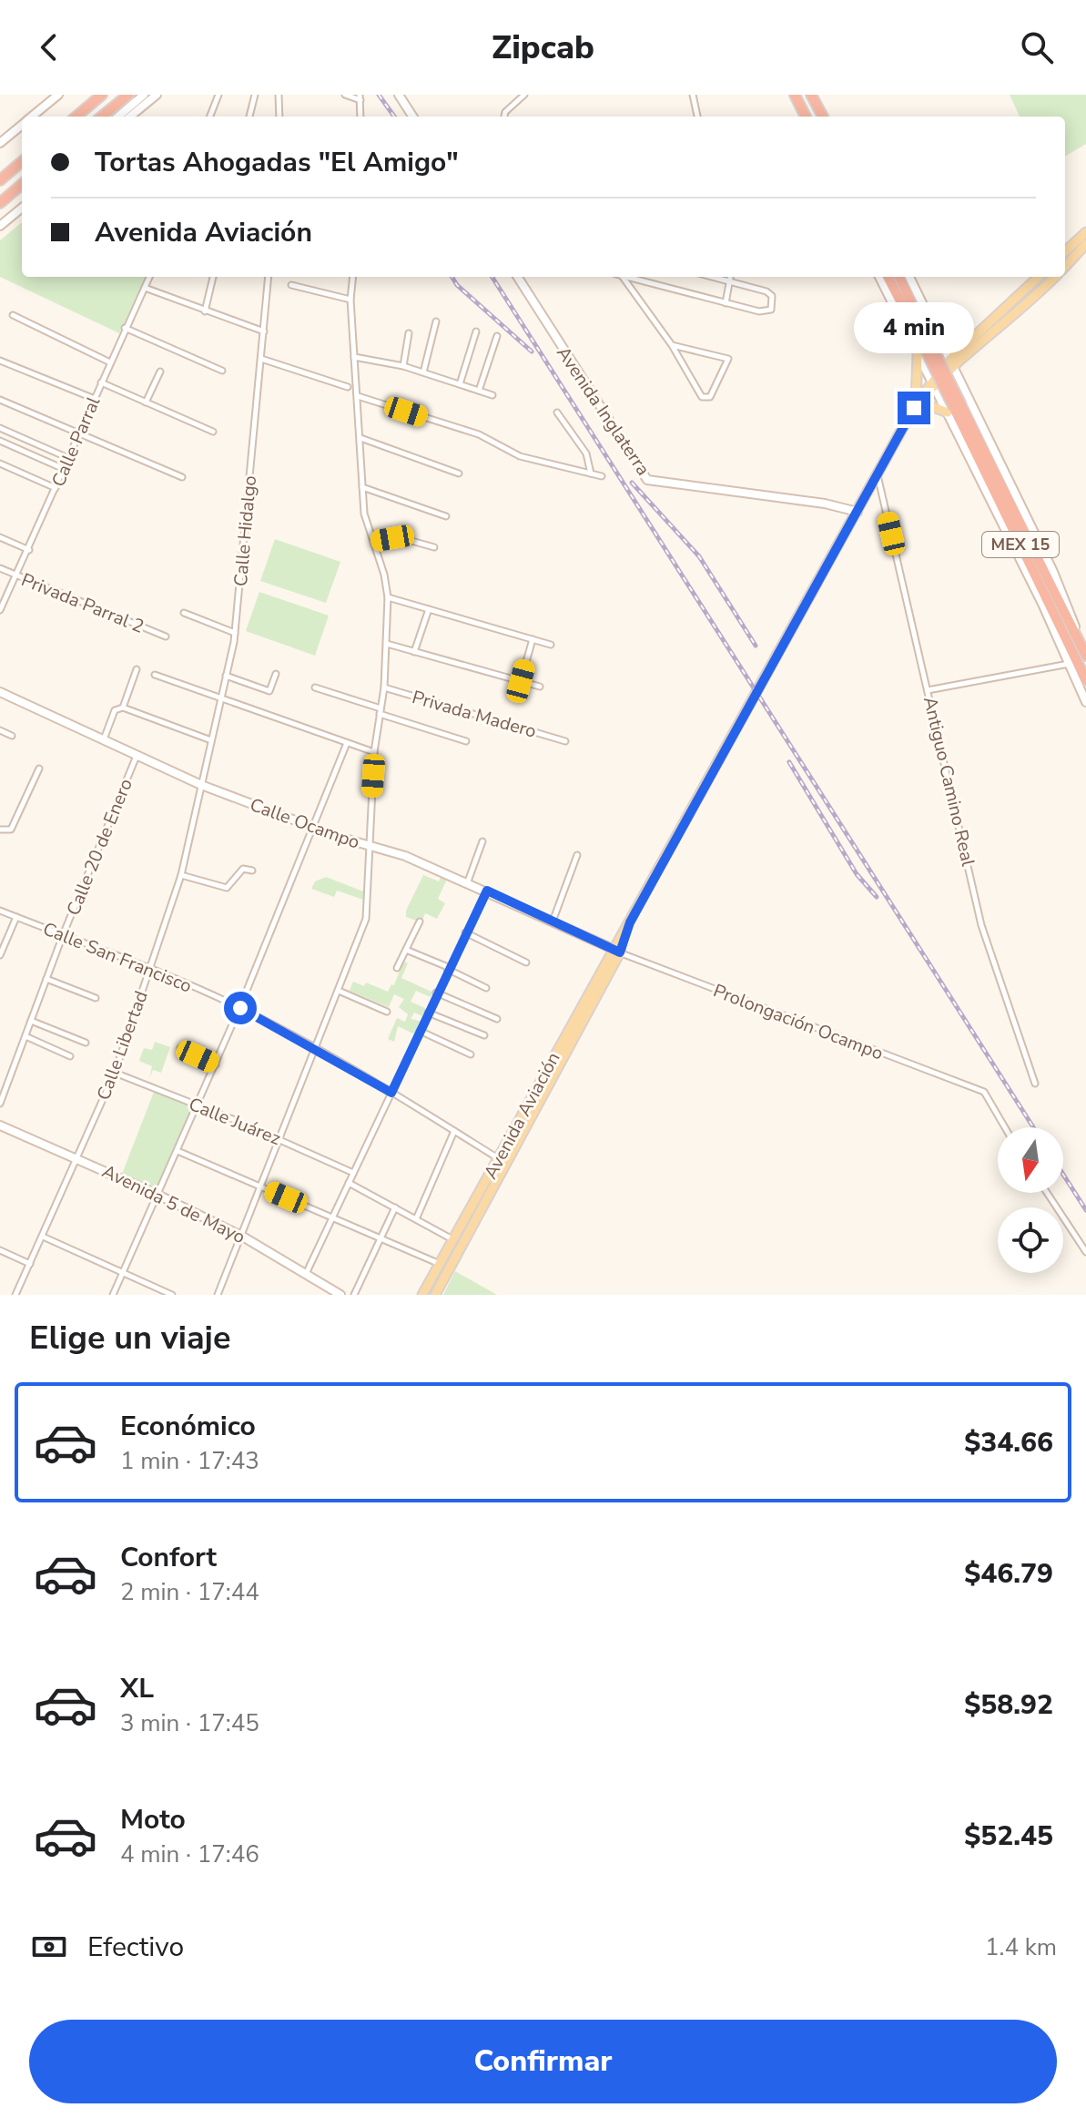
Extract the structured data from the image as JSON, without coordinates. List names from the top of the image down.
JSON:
{
  "streets": {
    "highway": ["MEX 15"],
    "main road": [
      "Avenida Inglaterra",
      "Calle Ocampo",
      "Avenida Aviación",
      "Avenida 5 de Mayo"
    ],
    "street": [
      "Calle Parral",
      "Calle Hidalgo",
      "Privada Parral 2",
      "Privada Madero",
      "Antiguo Camino Real",
      "Calle 20 de Enero",
      "Calle San Francisco",
      "Prolongación Ocampo",
      "Calle Libertad",
      "Calle Juárez"
    ]
  },
  "crossings": [
    ["Avenida Inglaterra", "Avenida Aviación"],
    ["Calle Parral", "Privada Parral 2"],
    ["Calle Hidalgo", "Calle Ocampo"],
    ["Calle Hidalgo", "Calle Libertad"],
    ["Antiguo Camino Real", "Avenida Aviación"],
    ["Calle Ocampo", "Calle 20 de Enero"],
    ["Calle Ocampo", "Prolongación Ocampo"],
    ["Calle Ocampo", "Calle Libertad"],
    ["Calle Ocampo", "Avenida Aviación"],
    ["Calle 20 de Enero", "Calle San Francisco"],
    ["Calle San Francisco", "Calle Libertad"],
    ["Calle San Francisco", "Avenida Aviación"],
    ["Prolongación Ocampo", "Avenida Aviación"],
    ["Calle Libertad", "Calle Juárez"],
    ["Calle Libertad", "Avenida 5 de Mayo"]
  ],
  "north": "bottom",
  "page": {
    "header": "Zipcab",
    "banner": ["Tortas Ahogadas \"El Amigo\"", "Avenida Aviación"],
    "bubble": "4 min",
    "heading": "Elige un viaje",
    "list": [
      {
        "name": "Económico",
        "note": "1 min · 17:43",
        "value": "$34.66"
      },
      {
        "name": "Confort",
        "note": "2 min · 17:44",
        "value": "$46.79"
      },
      {
        "name": "XL",
        "note": "3 min · 17:45",
        "value": "$58.92"
      },
      {
        "name": "Moto",
        "note": "4 min · 17:46",
        "value": "$52.45"
      }
    ],
    "pay": ["Efectivo", "1.4 km"],
    "buttons": "Confirmar"
  }
}
